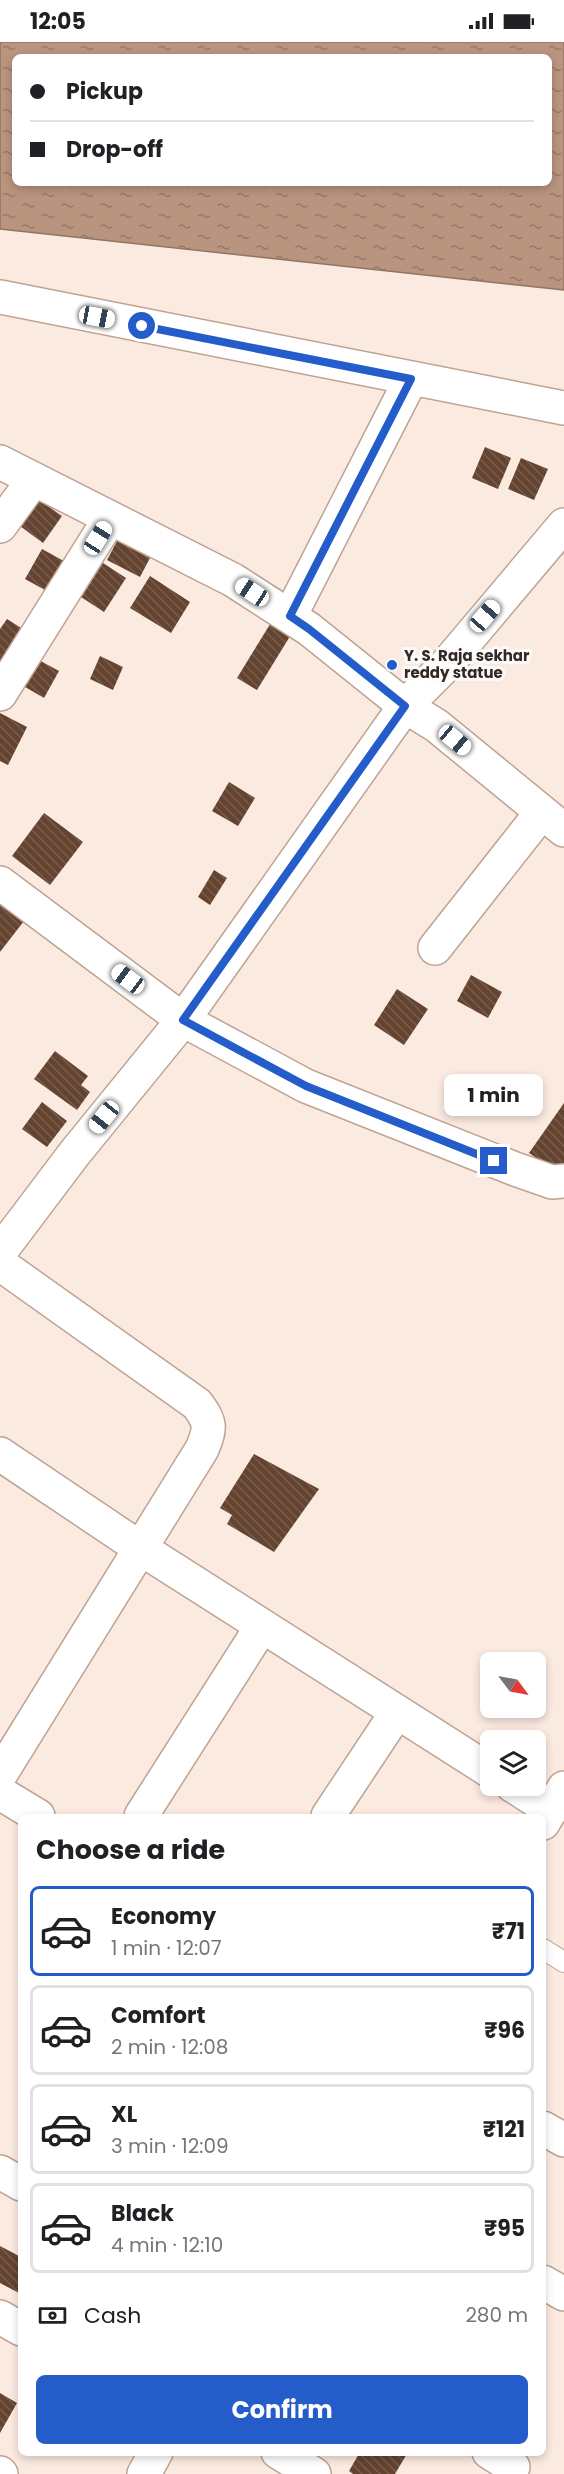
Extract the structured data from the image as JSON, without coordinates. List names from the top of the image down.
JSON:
{
  "places": ["Y. S. Raja sekhar reddy statue"],
  "north": "bottom right",
  "page": {
    "status": "12:05",
    "banner": ["Pickup", "Drop-off"],
    "bubble": "1 min",
    "heading": "Choose a ride",
    "list": [
      {
        "name": "Economy",
        "note": "1 min · 12:07",
        "value": "₹71"
      },
      {
        "name": "Comfort",
        "note": "2 min · 12:08",
        "value": "₹96"
      },
      {
        "name": "XL",
        "note": "3 min · 12:09",
        "value": "₹121"
      },
      {
        "name": "Black",
        "note": "4 min · 12:10",
        "value": "₹95"
      }
    ],
    "pay": ["Cash", "280 m"],
    "buttons": "Confirm"
  }
}
